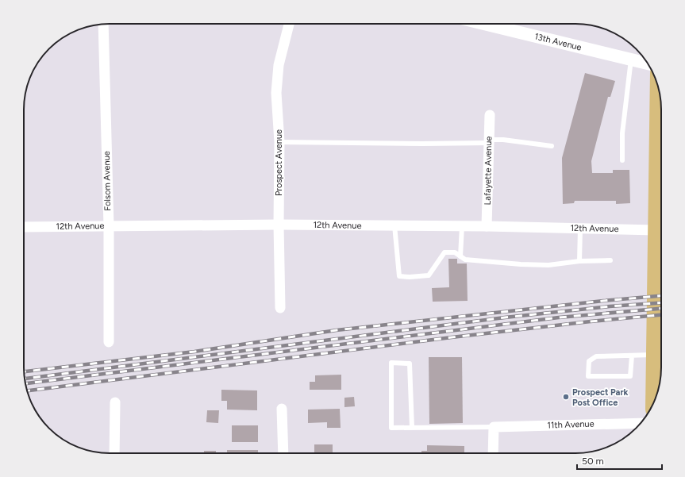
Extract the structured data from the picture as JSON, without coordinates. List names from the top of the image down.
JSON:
{
  "streets": {
    "street": [
      "13th Avenue",
      "Prospect Avenue",
      "Lafayette Avenue",
      "Folsom Avenue",
      "12th Avenue",
      "11th Avenue"
    ]
  },
  "crossings": [
    ["Prospect Avenue", "12th Avenue"],
    ["Lafayette Avenue", "12th Avenue"],
    ["Folsom Avenue", "12th Avenue"]
  ],
  "places": ["Prospect Park Post Office"],
  "scale_bar": "50 m"
}
